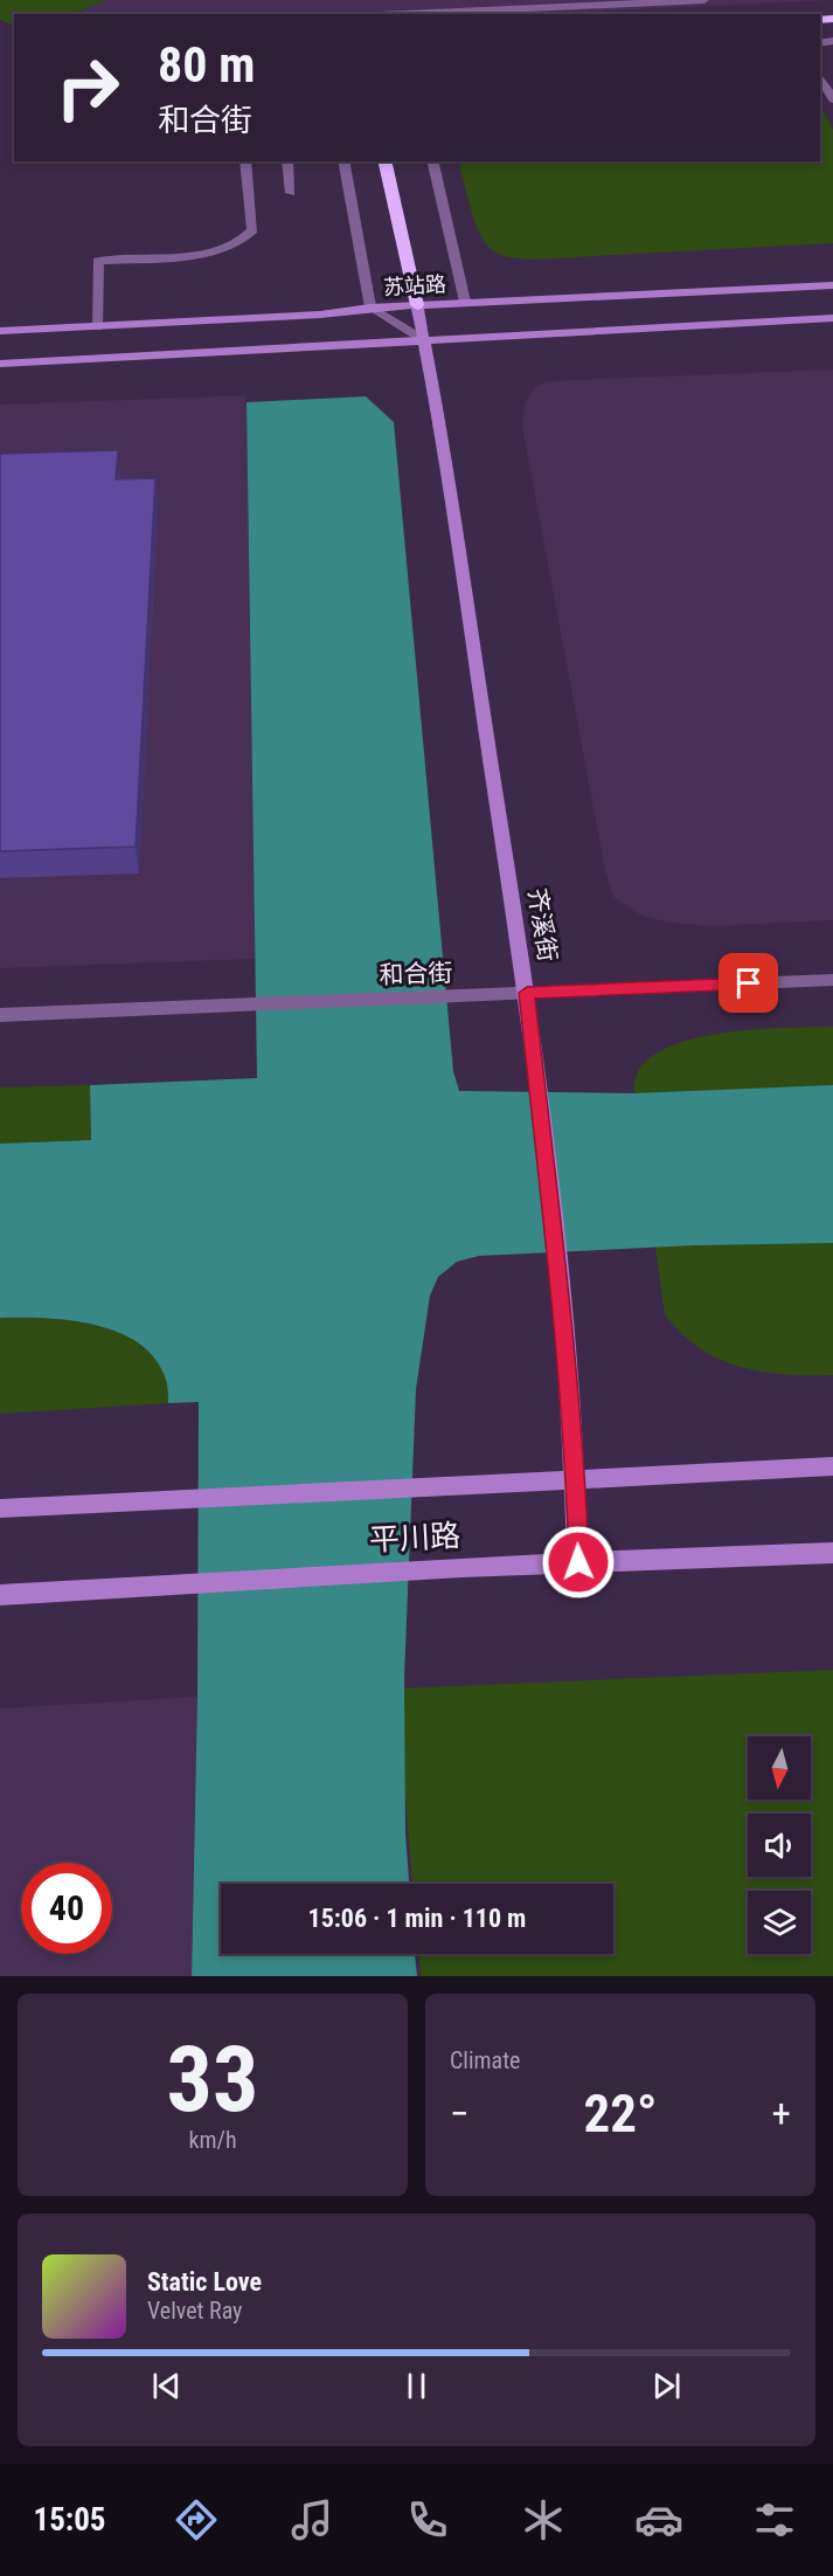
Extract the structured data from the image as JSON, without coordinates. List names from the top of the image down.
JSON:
{
  "streets": {
    "street": [
      "苏站路",
      "齐溪街",
      "和合街",
      "平川路"
    ]
  },
  "crossings": [
    ["苏站路", "齐溪街"],
    ["齐溪街", "和合街"],
    ["齐溪街", "平川路"]
  ],
  "north": "bottom",
  "page": {
    "turn": ["80 m", "和合街"],
    "limit": "40",
    "trip": "15:06 · 1 min · 110 m",
    "tile": [
      ["33", "km/h"],
      "Climate"
    ],
    "heat": ["−", "22°", "+"],
    "song": ["Static Love", "Velvet Ray"],
    "tabs": "15:05"
  }
}
